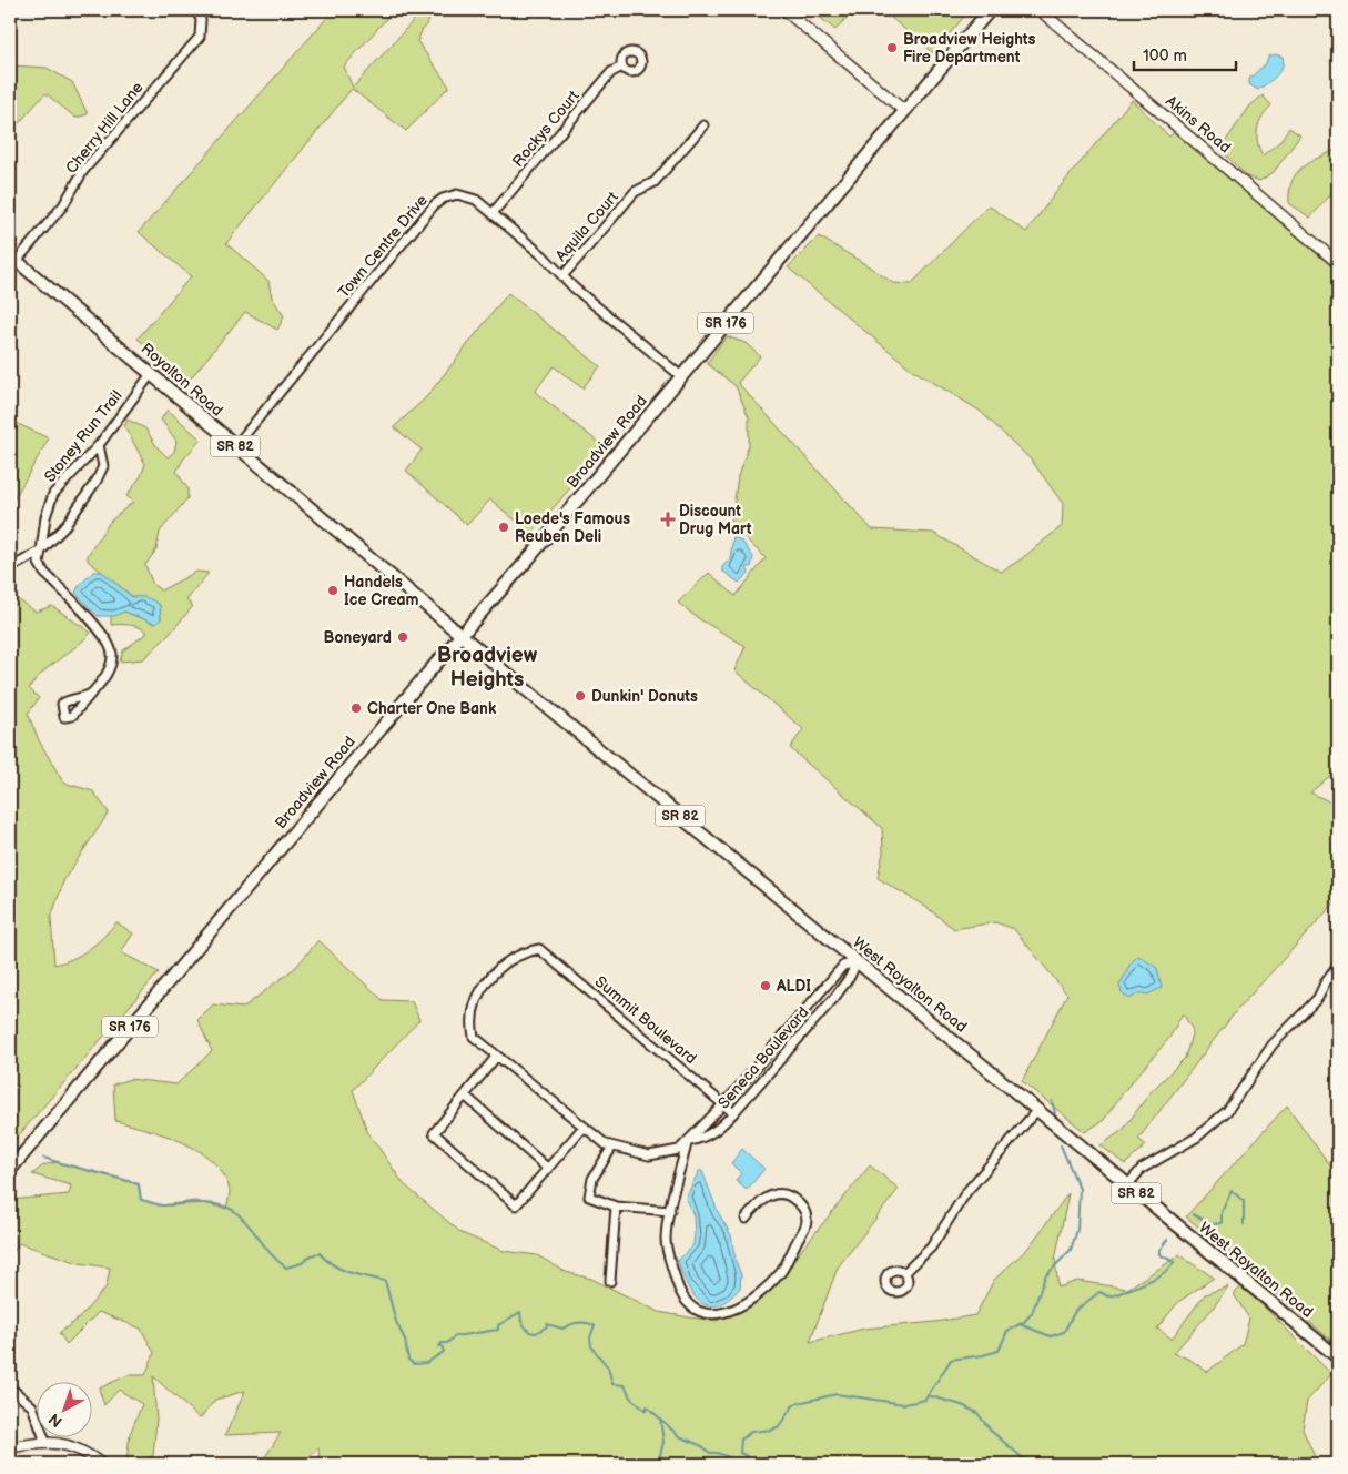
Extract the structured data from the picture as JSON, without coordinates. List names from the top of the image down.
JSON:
{
  "streets": {
    "main road": [
      "SR 176",
      "Royalton Road",
      "Broadview Road",
      "SR 82",
      "West Royalton Road"
    ],
    "street": [
      "Akins Road",
      "Cherry Hill Lane",
      "Rockys Court",
      "Aquila Court",
      "Town Centre Drive",
      "Stoney Run Trail",
      "Summit Boulevard",
      "Seneca Boulevard"
    ]
  },
  "crossings": [
    ["Cherry Hill Lane", "Royalton Road"],
    ["Rockys Court", "Town Centre Drive"],
    ["Aquila Court", "Town Centre Drive"],
    ["Town Centre Drive", "Royalton Road"],
    ["Town Centre Drive", "Broadview Road"],
    ["Royalton Road", "Stoney Run Trail"],
    ["Royalton Road", "Broadview Road"],
    ["Royalton Road", "West Royalton Road"],
    ["Broadview Road", "West Royalton Road"],
    ["West Royalton Road", "Seneca Boulevard"],
    ["Summit Boulevard", "Seneca Boulevard"]
  ],
  "districts": ["Broadview Heights"],
  "places": {
    "other": [
      "Broadview Heights Fire Department",
      "Loede's Famous Reuben Deli",
      "Handels Ice Cream",
      "Boneyard",
      "Dunkin' Donuts",
      "Charter One Bank",
      "ALDI"
    ],
    "health": ["Discount Drug Mart"]
  },
  "scale_bar": "100 m",
  "north": "bottom left"
}
